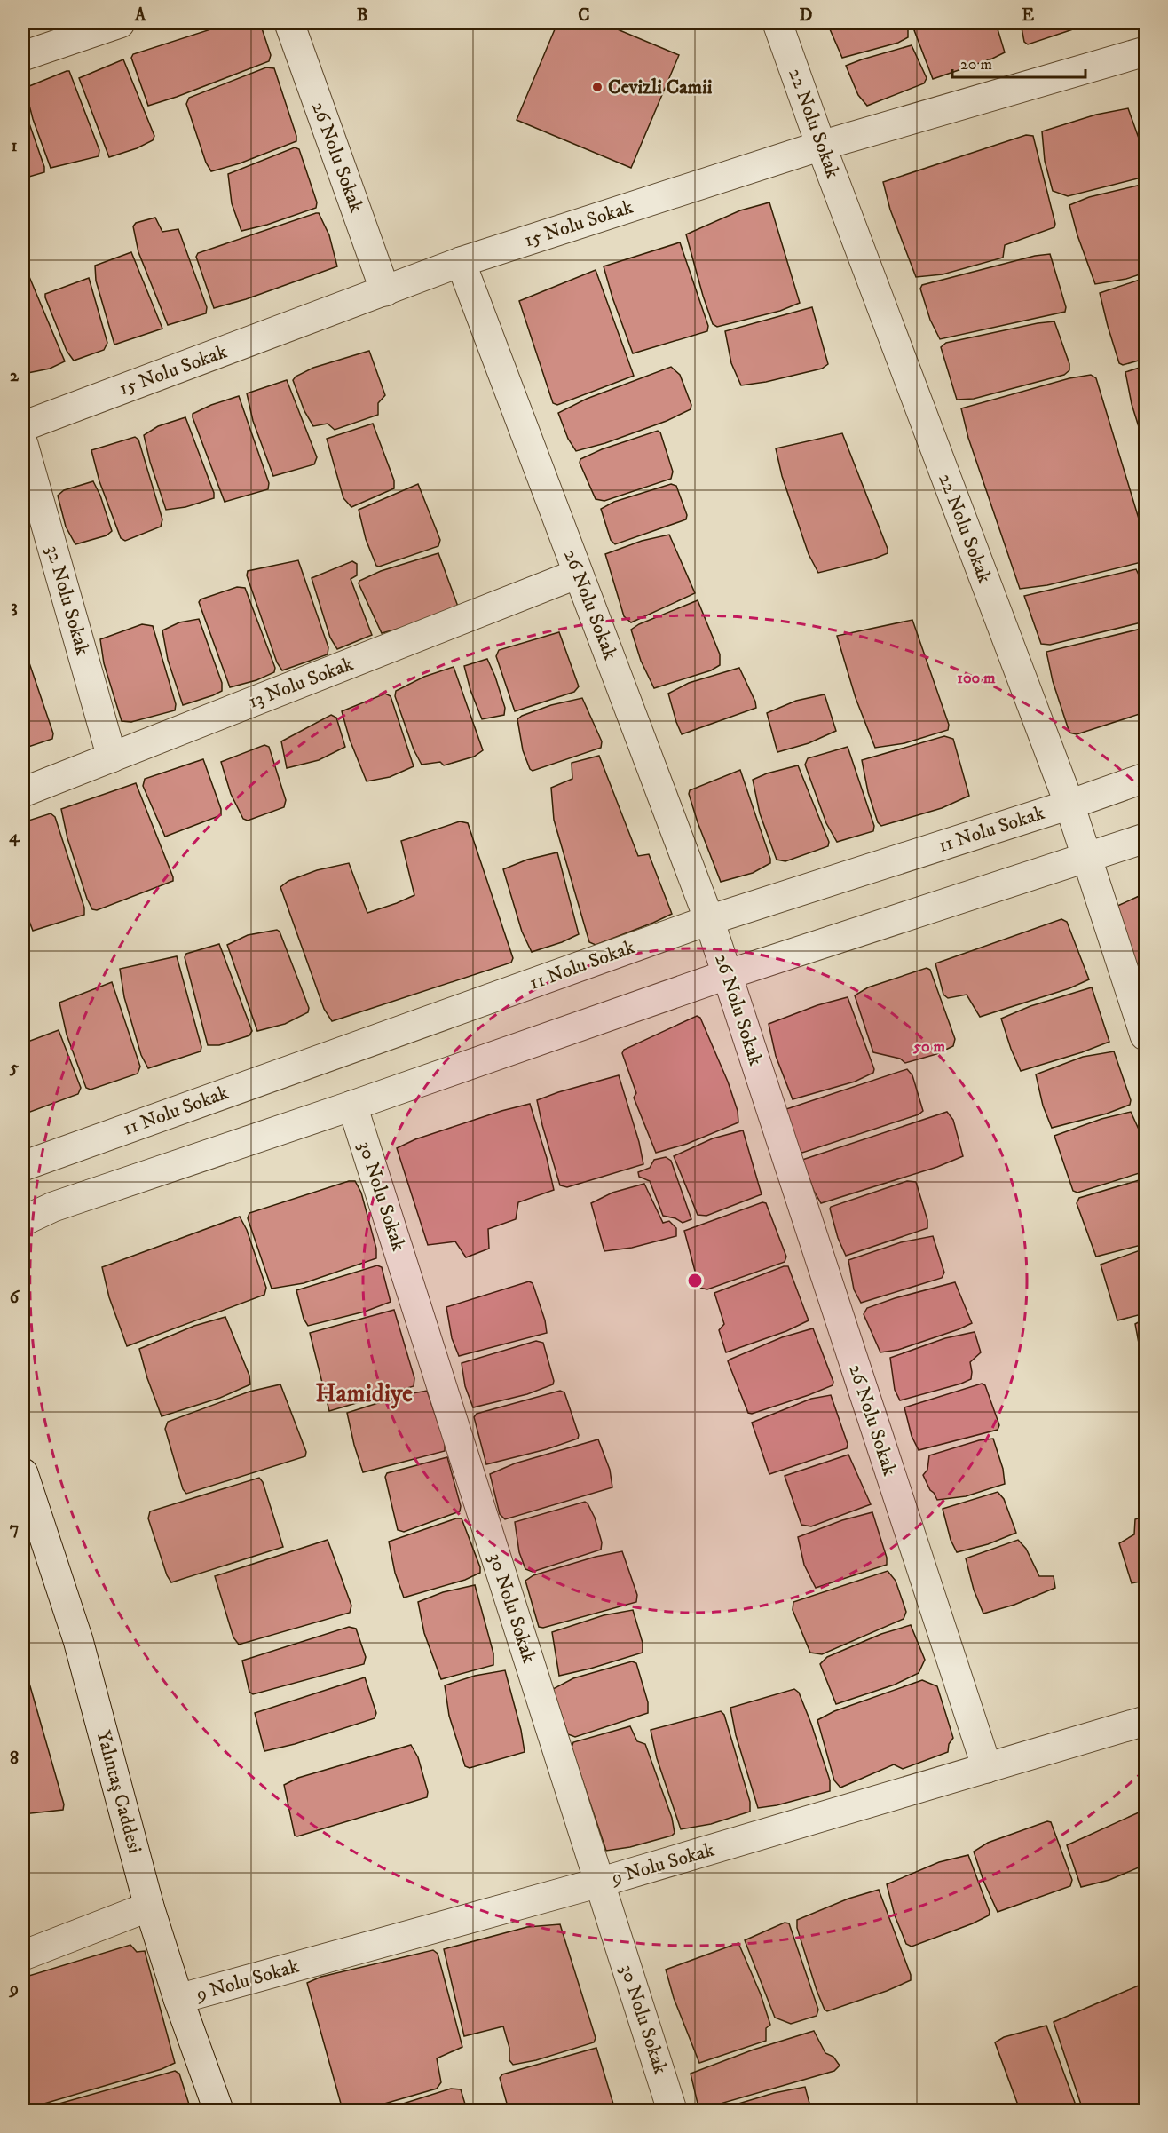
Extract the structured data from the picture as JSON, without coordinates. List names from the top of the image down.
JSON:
{
  "streets": {
    "street": [
      "22 Nolu Sokak",
      "26 Nolu Sokak",
      "15 Nolu Sokak",
      "32 Nolu Sokak",
      "13 Nolu Sokak",
      "11 Nolu Sokak",
      "30 Nolu Sokak",
      "Yalıntaş Caddesi",
      "9 Nolu Sokak"
    ]
  },
  "crossings": [
    ["22 Nolu Sokak", "15 Nolu Sokak"],
    ["22 Nolu Sokak", "11 Nolu Sokak"],
    ["26 Nolu Sokak", "15 Nolu Sokak"],
    ["26 Nolu Sokak", "13 Nolu Sokak"],
    ["26 Nolu Sokak", "11 Nolu Sokak"],
    ["26 Nolu Sokak", "9 Nolu Sokak"],
    ["32 Nolu Sokak", "13 Nolu Sokak"],
    ["30 Nolu Sokak", "9 Nolu Sokak"],
    ["Yalıntaş Caddesi", "9 Nolu Sokak"]
  ],
  "districts": ["Hamidiye"],
  "places": ["Cevizli Camii"],
  "scale_bar": "20 m",
  "grid": {
    "columns": [
      "A",
      "B",
      "C",
      "D",
      "E"
    ],
    "rows": [
      "1",
      "2",
      "3",
      "4",
      "5",
      "6",
      "7",
      "8",
      "9"
    ]
  },
  "rings": ["100 m", "50 m"]
}
